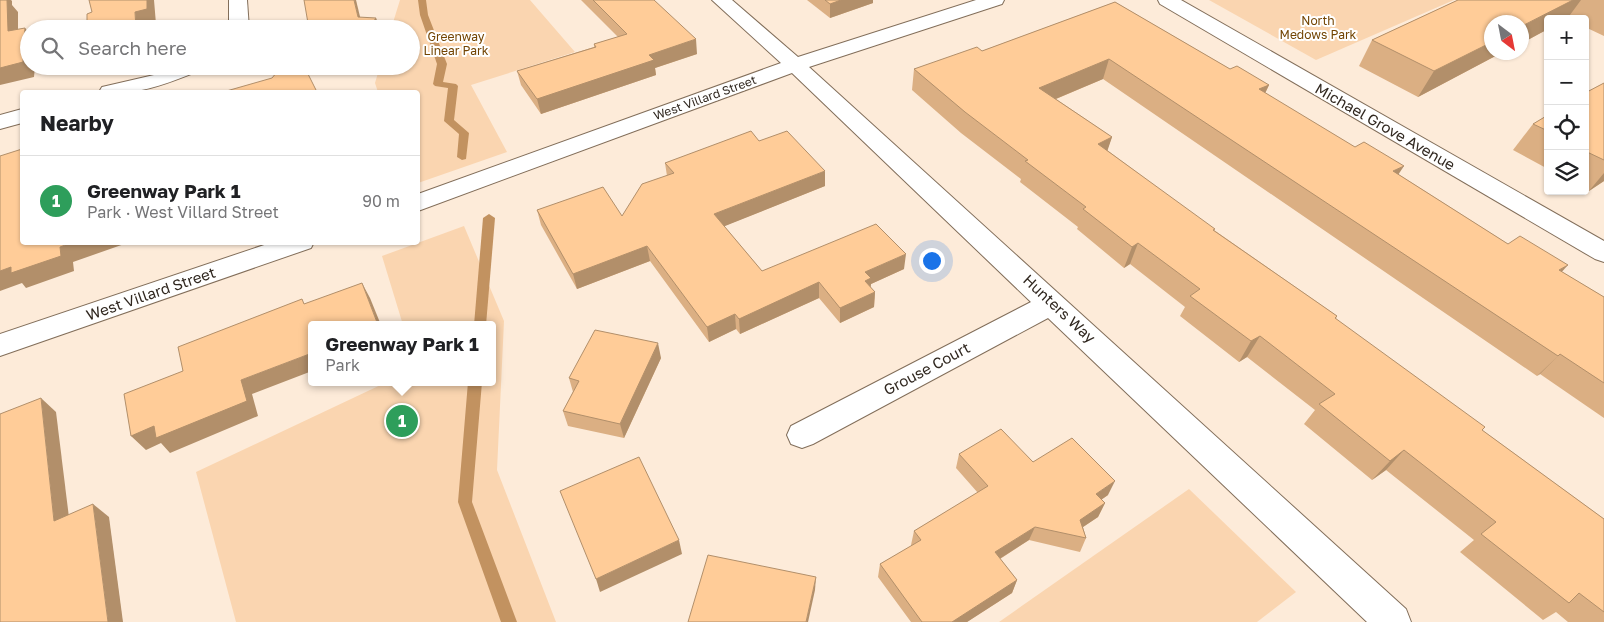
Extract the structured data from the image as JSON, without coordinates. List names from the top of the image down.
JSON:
{
  "streets": {
    "street": [
      "West Villard Street",
      "Michael Grove Avenue",
      "Hunters Way",
      "Grouse Court"
    ]
  },
  "crossings": [
    ["West Villard Street", "Hunters Way"],
    ["Hunters Way", "Grouse Court"]
  ],
  "parks": ["North Medows Park", "Greenway Linear Park"],
  "north": "bottom right",
  "page": {
    "map_buttons": ["+", "−"],
    "search": "Search here",
    "heading": "Nearby",
    "list": [
      {
        "mark": "1",
        "name": "Greenway Park 1",
        "note": "Park · West Villard Street",
        "value": "90 m"
      }
    ],
    "popup": ["Greenway Park 1", "Park"],
    "pins": "1"
  }
}
